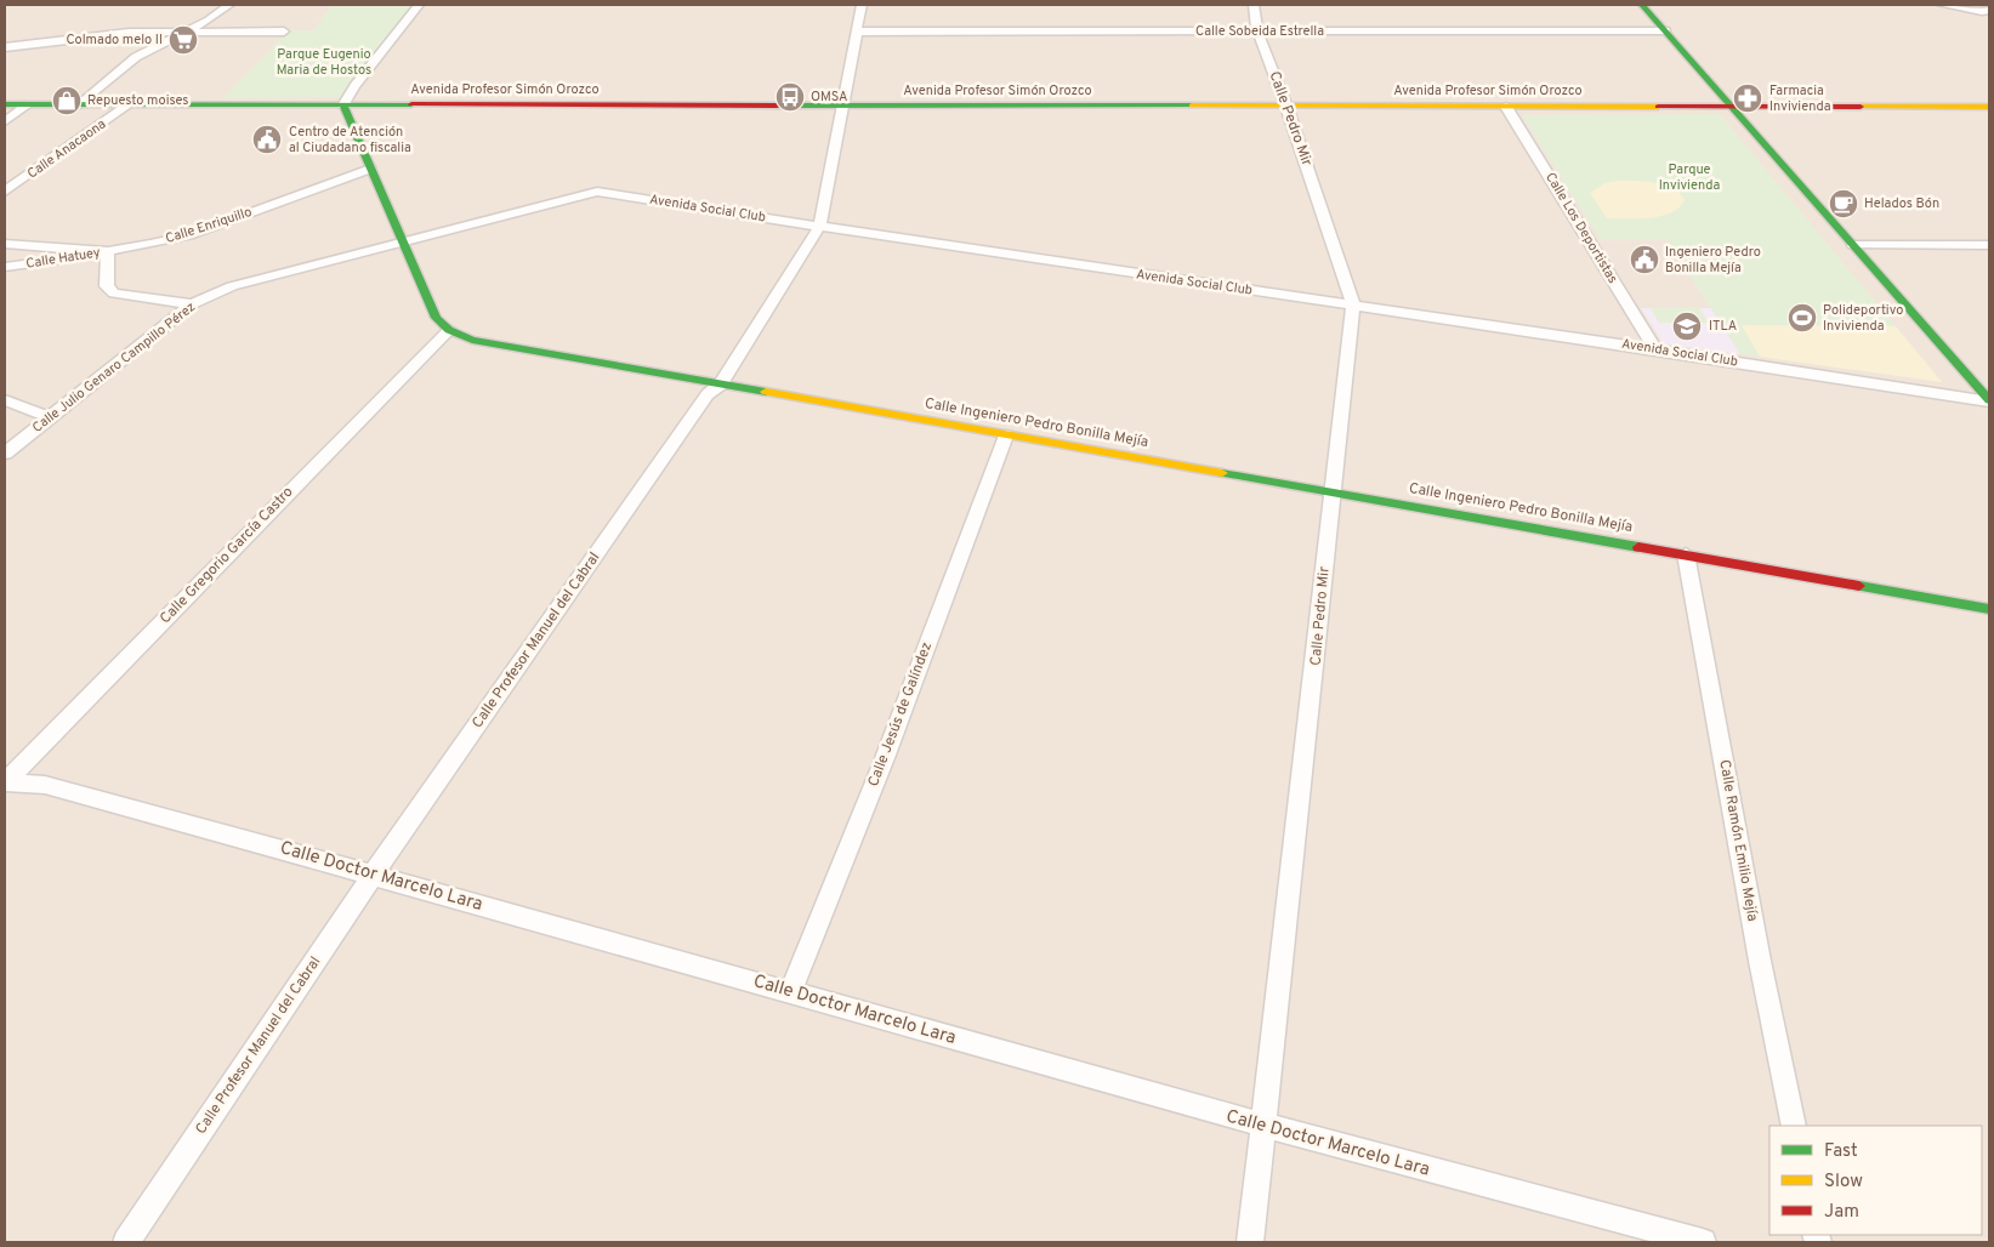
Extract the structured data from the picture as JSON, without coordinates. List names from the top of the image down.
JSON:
{
  "streets": {
    "street": [
      "Calle Sobeida Estrella",
      "Avenida Profesor Simón Orozco",
      "Calle Pedro Mir",
      "Calle Anacaona",
      "Avenida Social Club",
      "Calle Enriquillo",
      "Calle Los Deportistas",
      "Calle Hatuey",
      "Calle Julio Genaro Campillo Pérez",
      "Calle Ingeniero Pedro Bonilla Mejía",
      "Calle Gregorio García Castro",
      "Calle Profesor Manuel del Cabral",
      "Calle Jesús de Galíndez",
      "Calle Ramón Emilio Mejía",
      "Calle Doctor Marcelo Lara"
    ]
  },
  "crossings": [
    ["Calle Sobeida Estrella", "Calle Pedro Mir"],
    ["Calle Sobeida Estrella", "Calle Profesor Manuel del Cabral"],
    ["Avenida Profesor Simón Orozco", "Calle Pedro Mir"],
    ["Avenida Profesor Simón Orozco", "Calle Anacaona"],
    ["Avenida Profesor Simón Orozco", "Calle Los Deportistas"],
    ["Avenida Profesor Simón Orozco", "Calle Profesor Manuel del Cabral"],
    ["Calle Pedro Mir", "Avenida Social Club"],
    ["Calle Pedro Mir", "Calle Ingeniero Pedro Bonilla Mejía"],
    ["Calle Pedro Mir", "Calle Doctor Marcelo Lara"],
    ["Avenida Social Club", "Calle Los Deportistas"],
    ["Avenida Social Club", "Calle Julio Genaro Campillo Pérez"],
    ["Avenida Social Club", "Calle Profesor Manuel del Cabral"],
    ["Calle Enriquillo", "Calle Hatuey"],
    ["Calle Hatuey", "Calle Julio Genaro Campillo Pérez"],
    ["Calle Ingeniero Pedro Bonilla Mejía", "Calle Gregorio García Castro"],
    ["Calle Ingeniero Pedro Bonilla Mejía", "Calle Profesor Manuel del Cabral"],
    ["Calle Ingeniero Pedro Bonilla Mejía", "Calle Jesús de Galíndez"],
    ["Calle Ingeniero Pedro Bonilla Mejía", "Calle Ramón Emilio Mejía"],
    ["Calle Gregorio García Castro", "Calle Doctor Marcelo Lara"],
    ["Calle Profesor Manuel del Cabral", "Calle Doctor Marcelo Lara"],
    ["Calle Jesús de Galíndez", "Calle Doctor Marcelo Lara"]
  ],
  "parks": ["Parque Eugenio Maria de Hostos", "Parque Invivienda"],
  "places": {
    "supermarket": ["Colmado melo II"],
    "bus stop": ["OMSA"],
    "pharmacy": ["Farmacia Invivienda"],
    "shop": ["Repuesto moises"],
    "public building": ["Centro de Atención al Ciudadano fiscalia", "Ingeniero Pedro Bonilla Mejía"],
    "cafe": ["Helados Bón"],
    "sports": ["Polideportivo Invivienda"],
    "school or university": ["ITLA"]
  },
  "legend": ["Fast", "Slow", "Jam"]
}
